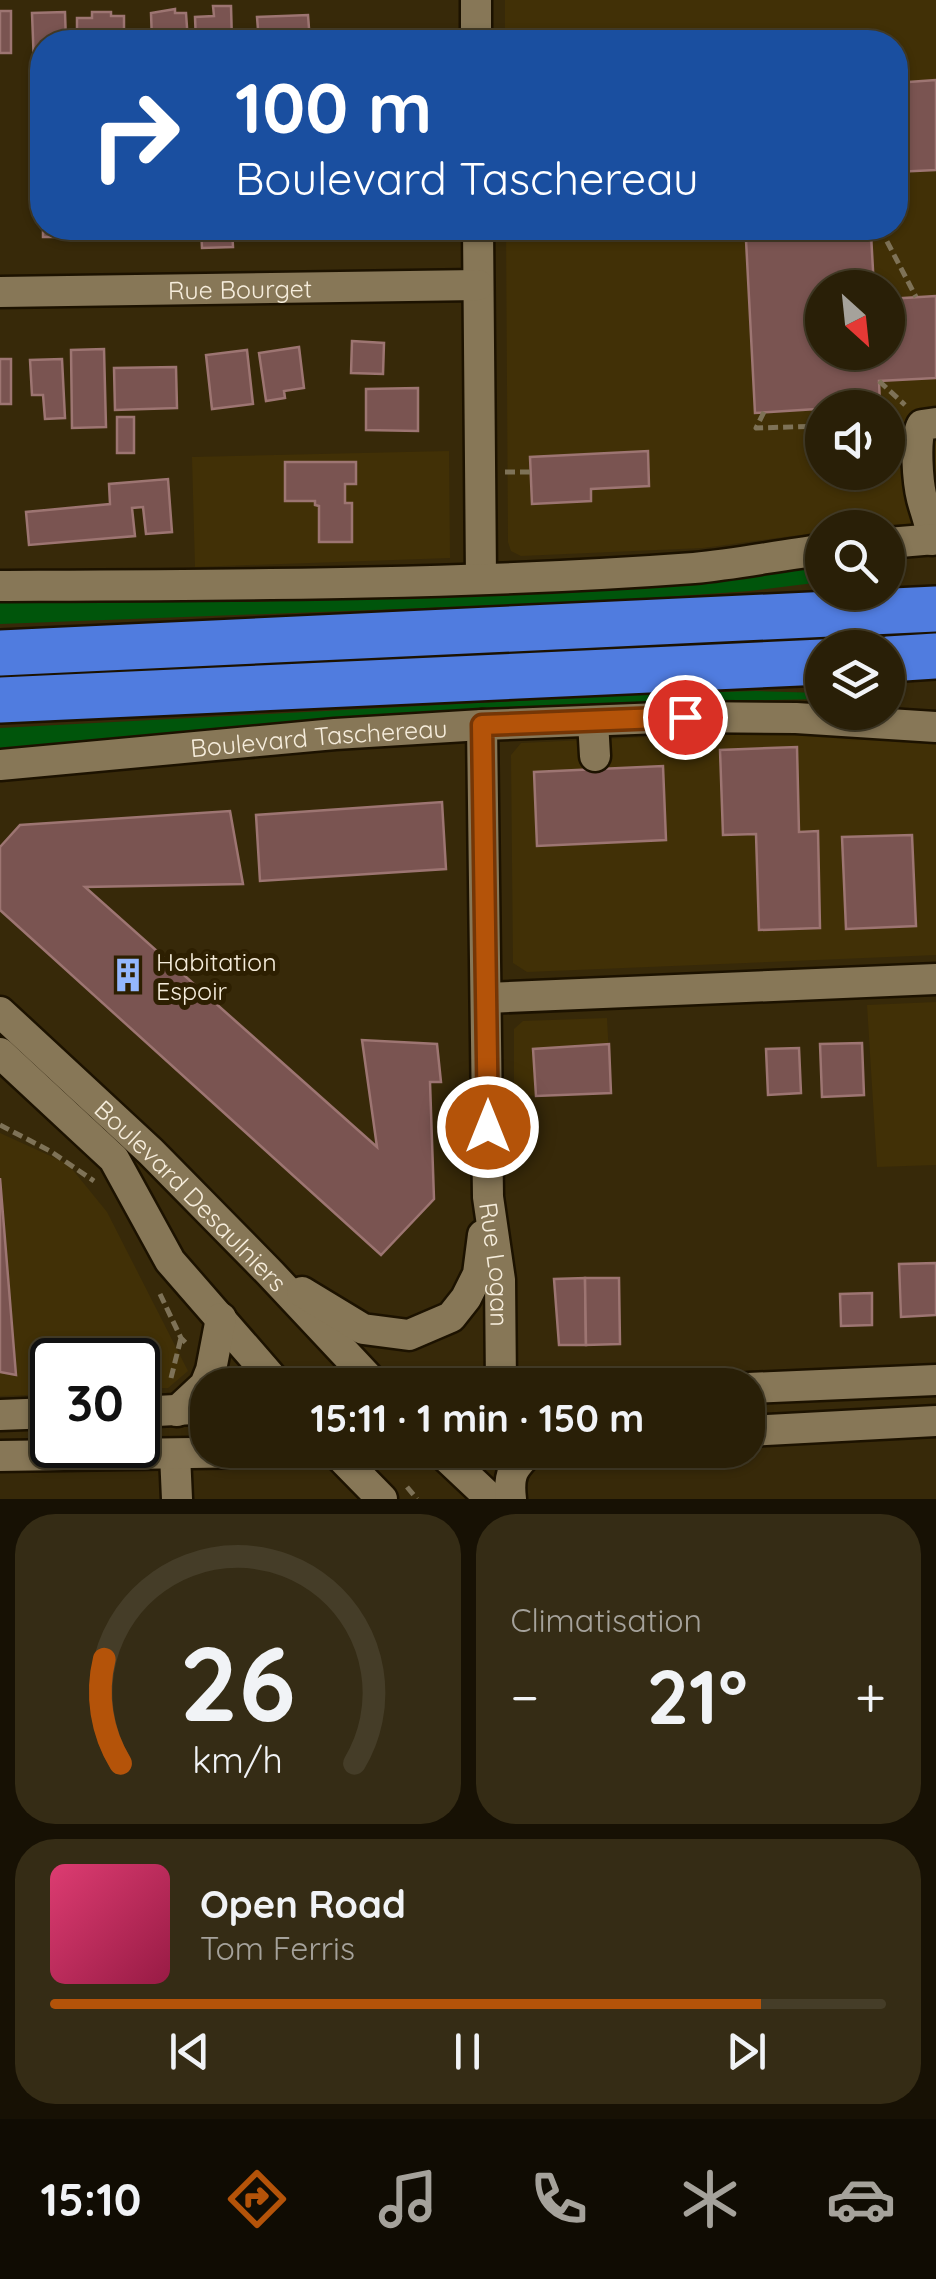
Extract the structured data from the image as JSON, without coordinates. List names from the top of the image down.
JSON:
{
  "streets": {
    "highway": ["Boulevard Taschereau"],
    "street": ["Rue Bourget", "Boulevard Desaulniers", "Rue Logan"]
  },
  "crossings": [
    ["Boulevard Taschereau", "Rue Logan"]
  ],
  "places": {
    "building": ["Habitation Espoir"]
  },
  "north": "bottom right",
  "page": {
    "turn": ["100 m", "Boulevard Taschereau"],
    "limit": "30",
    "trip": "15:11 · 1 min · 150 m",
    "tile": "Climatisation",
    "heat": ["−", "21°", "+"],
    "song": ["Open Road", "Tom Ferris"],
    "tabs": "15:10",
    "gauge": ["26", "km/h"]
  }
}
